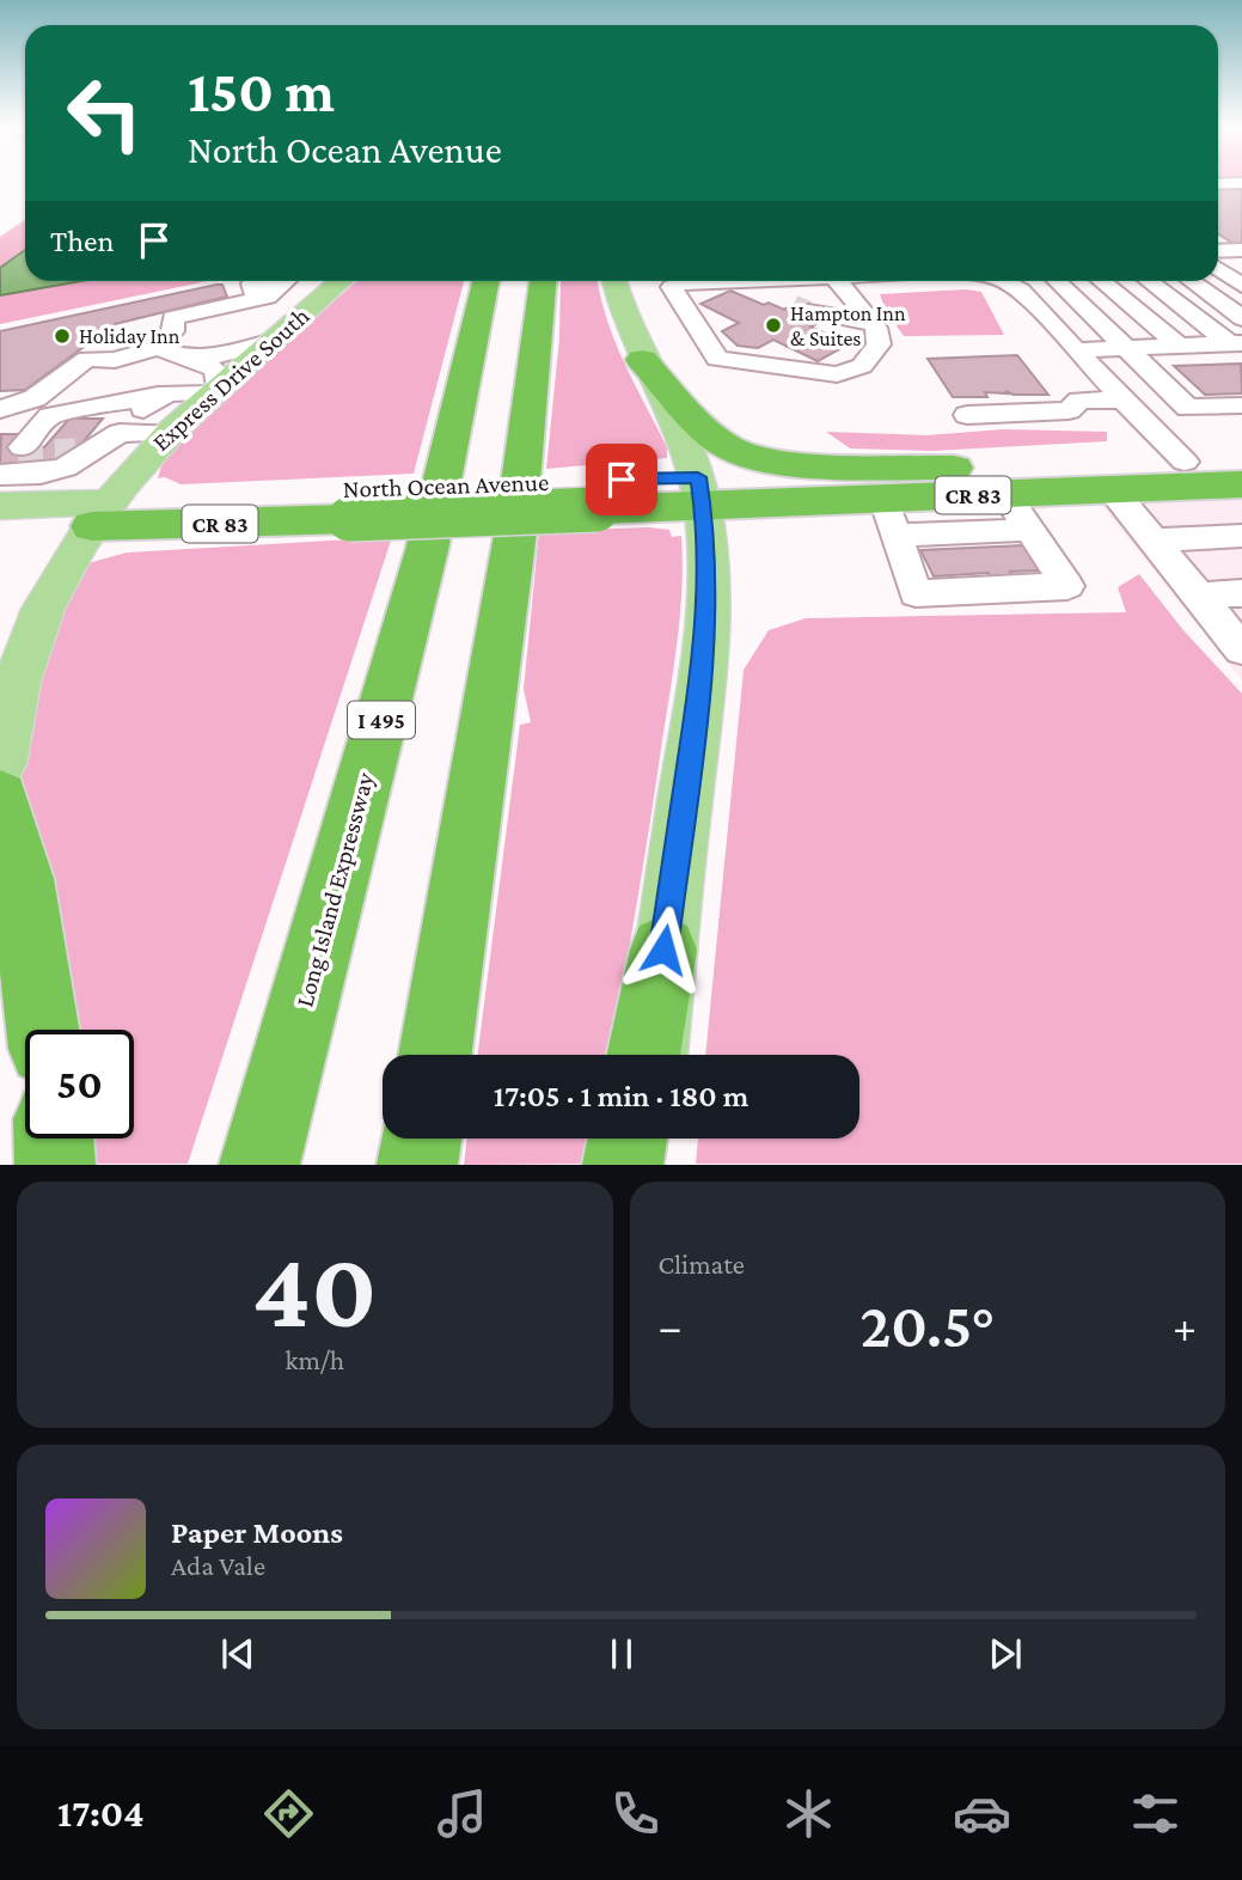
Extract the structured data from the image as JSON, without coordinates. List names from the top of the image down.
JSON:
{
  "streets": {
    "highway": [
      "North Ocean Avenue",
      "CR 83",
      "I 495",
      "Long Island Expressway"
    ],
    "main road": ["Express Drive South"]
  },
  "crossings": [
    ["Express Drive South", "North Ocean Avenue"]
  ],
  "places": ["Hampton Inn & Suites", "Holiday Inn"],
  "page": {
    "turn": ["150 m", "North Ocean Avenue"],
    "then": "Then",
    "limit": "50",
    "trip": "17:05 · 1 min · 180 m",
    "tile": [
      ["40", "km/h"],
      "Climate"
    ],
    "heat": ["−", "20.5°", "+"],
    "song": ["Paper Moons", "Ada Vale"],
    "tabs": "17:04"
  }
}
